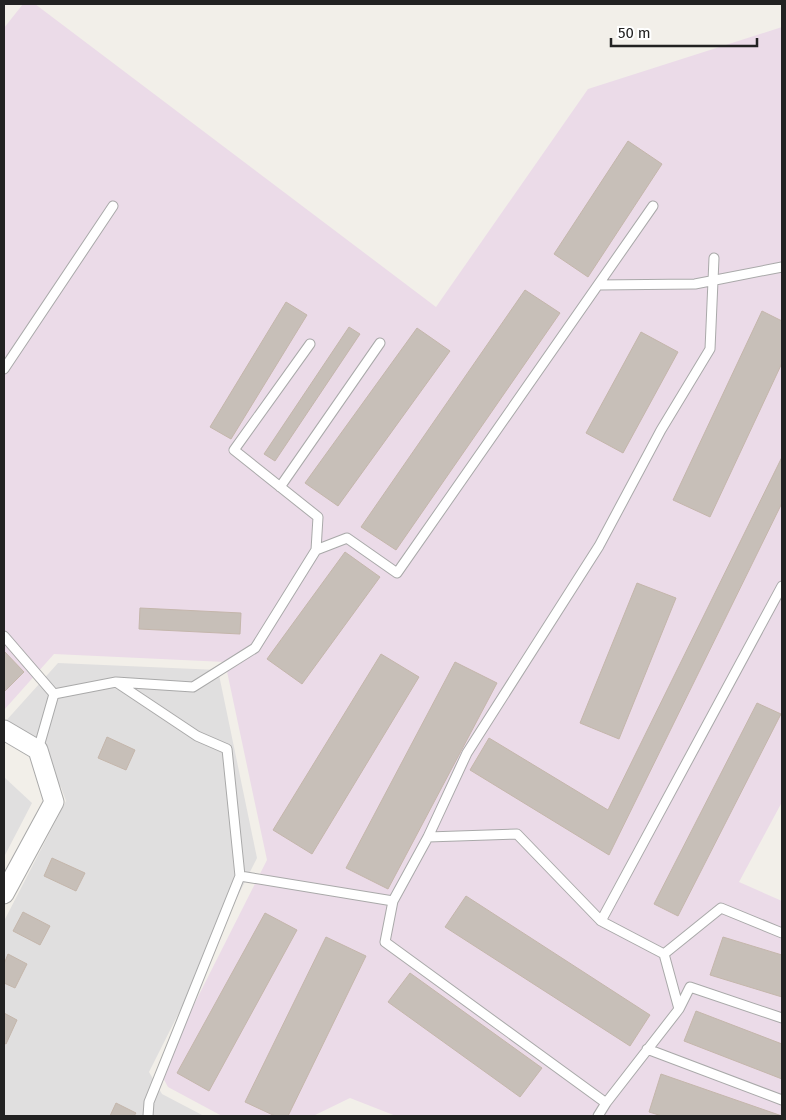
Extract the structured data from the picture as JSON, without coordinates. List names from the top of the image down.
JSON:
{
  "scale_bar": "50 m"
}
